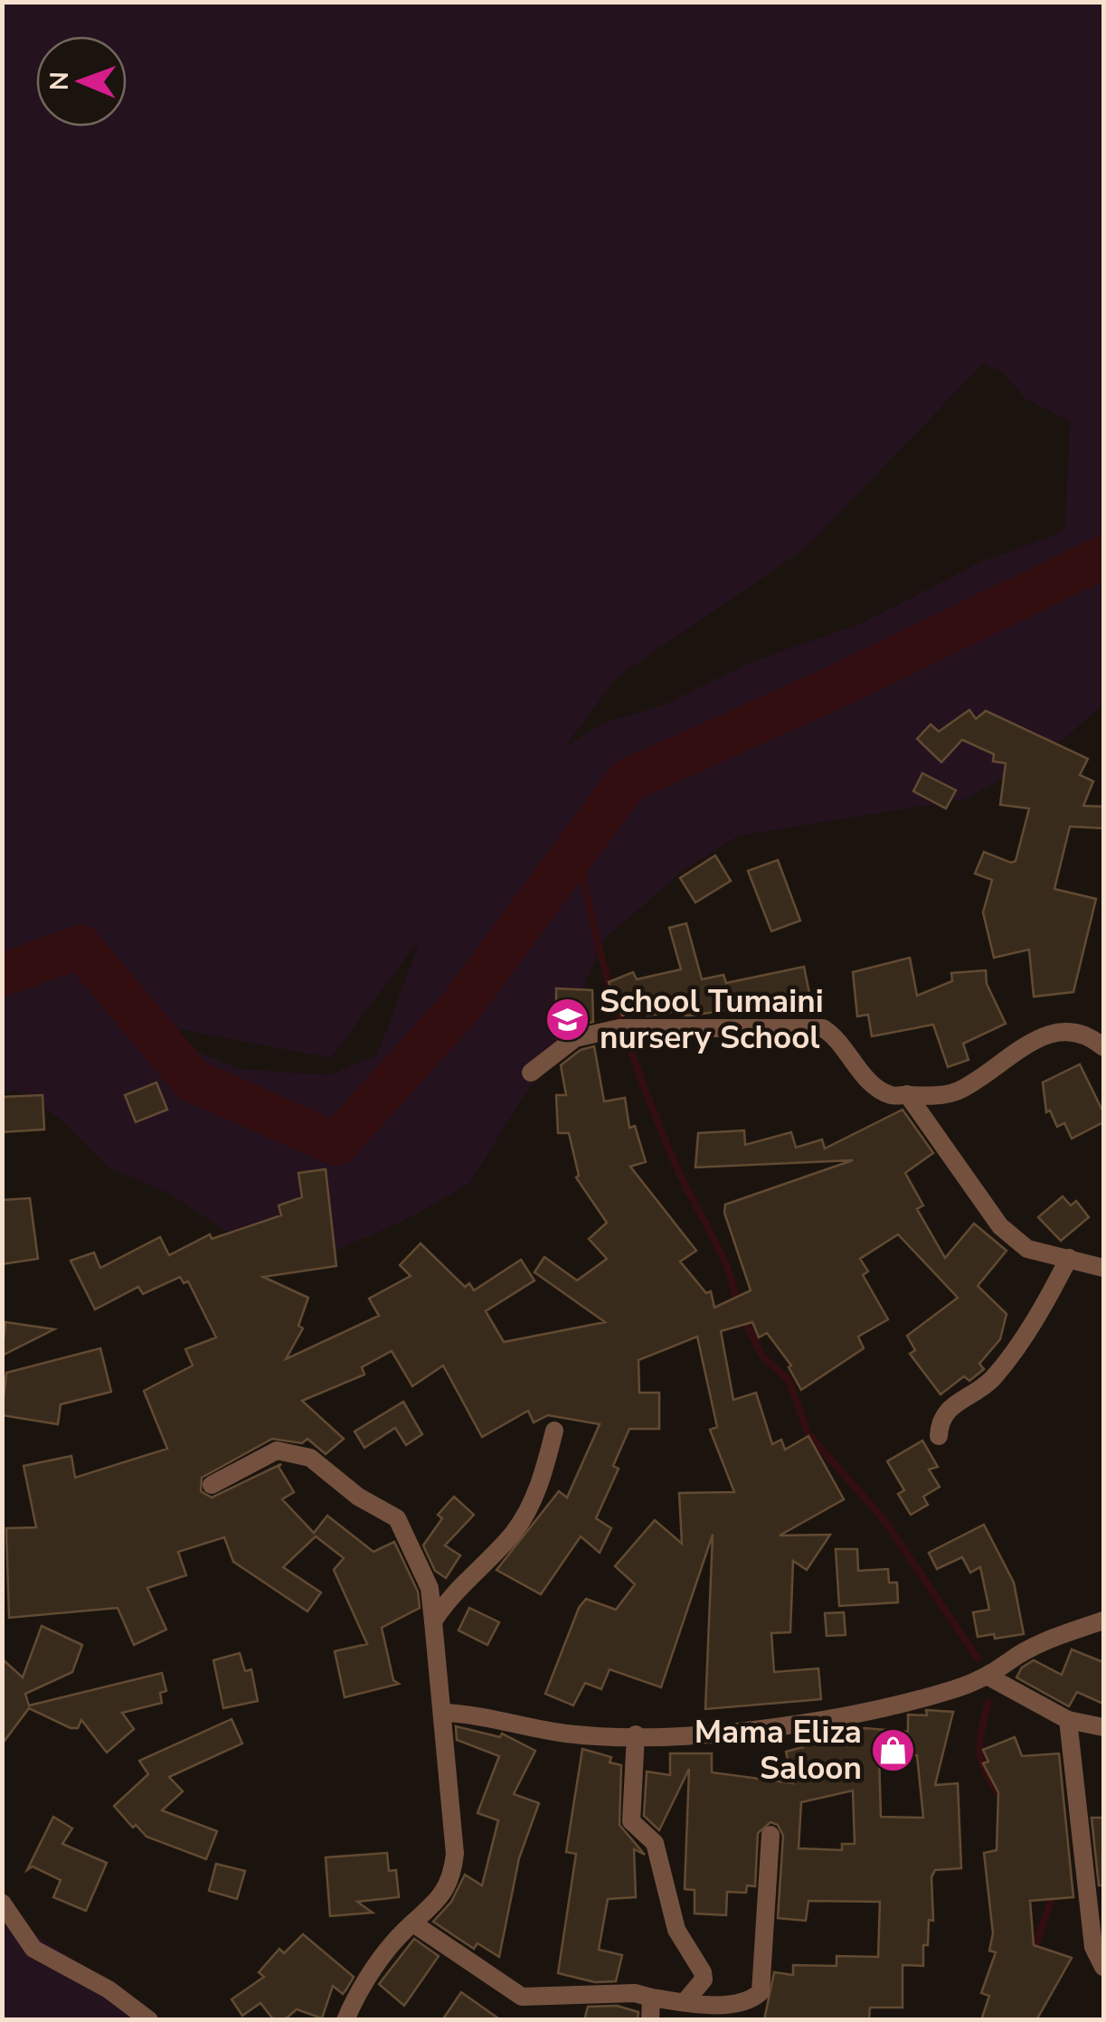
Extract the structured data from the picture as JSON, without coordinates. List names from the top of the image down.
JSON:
{
  "places": {
    "school or university": ["School Tumaini nursery School"],
    "shop": ["Mama Eliza Saloon"]
  },
  "north": "left"
}
